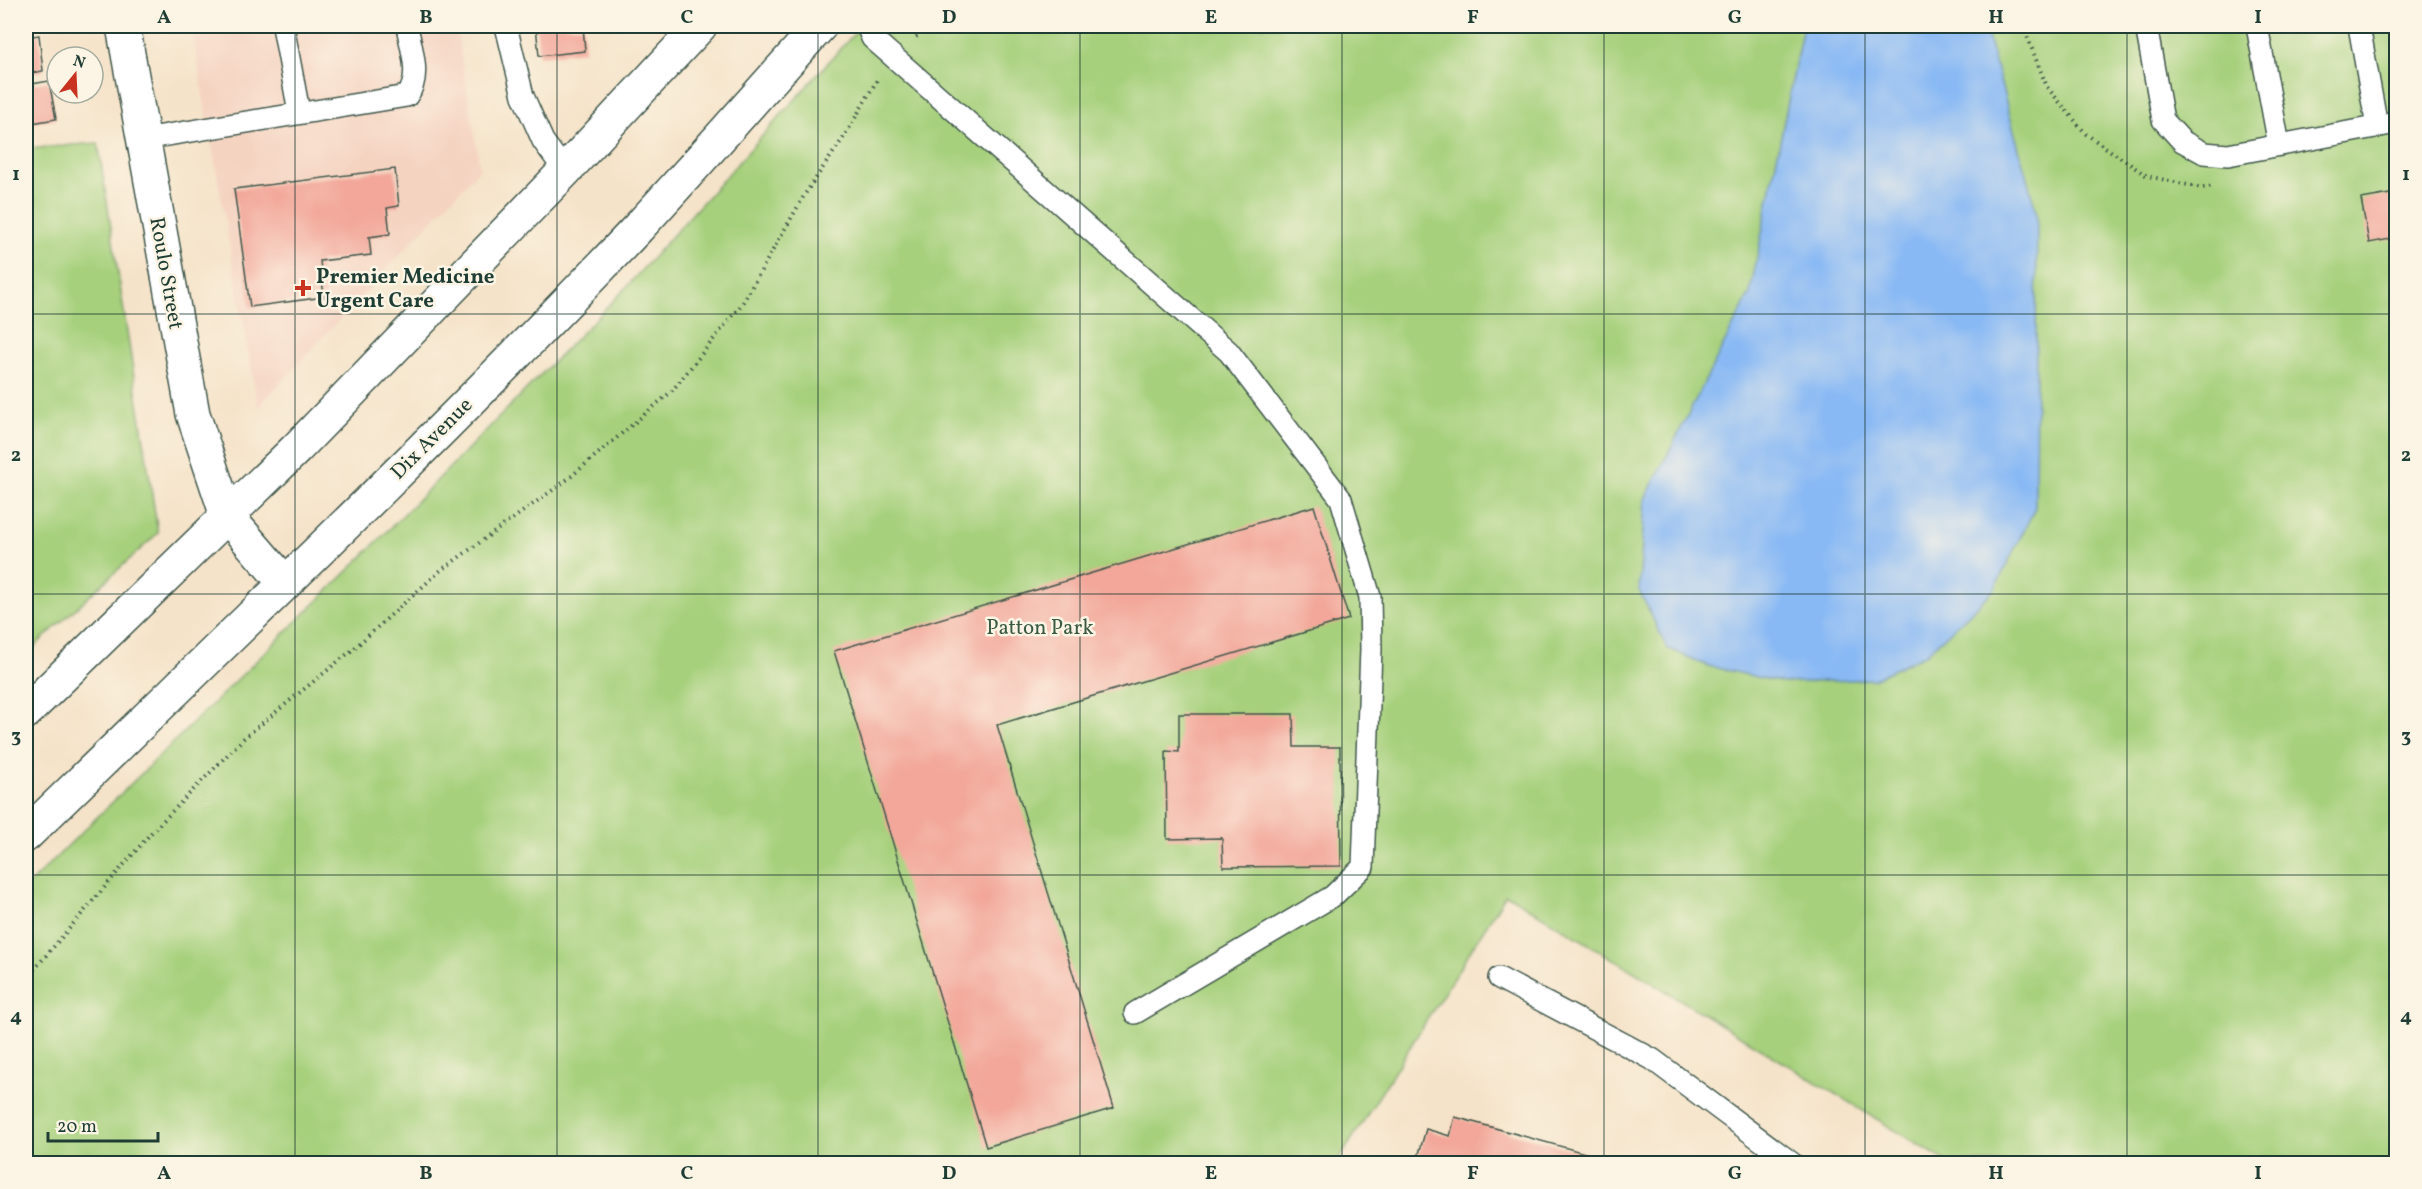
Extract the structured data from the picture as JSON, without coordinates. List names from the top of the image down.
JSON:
{
  "streets": {
    "street": ["Roulo Street", "Dix Avenue"]
  },
  "parks": ["Patton Park"],
  "places": {
    "health": ["Premier Medicine Urgent Care"]
  },
  "scale_bar": "20 m",
  "north": "top",
  "grid": {
    "columns": [
      "A",
      "B",
      "C",
      "D",
      "E",
      "F",
      "G",
      "H",
      "I"
    ],
    "rows": [
      "1",
      "2",
      "3",
      "4"
    ]
  }
}
